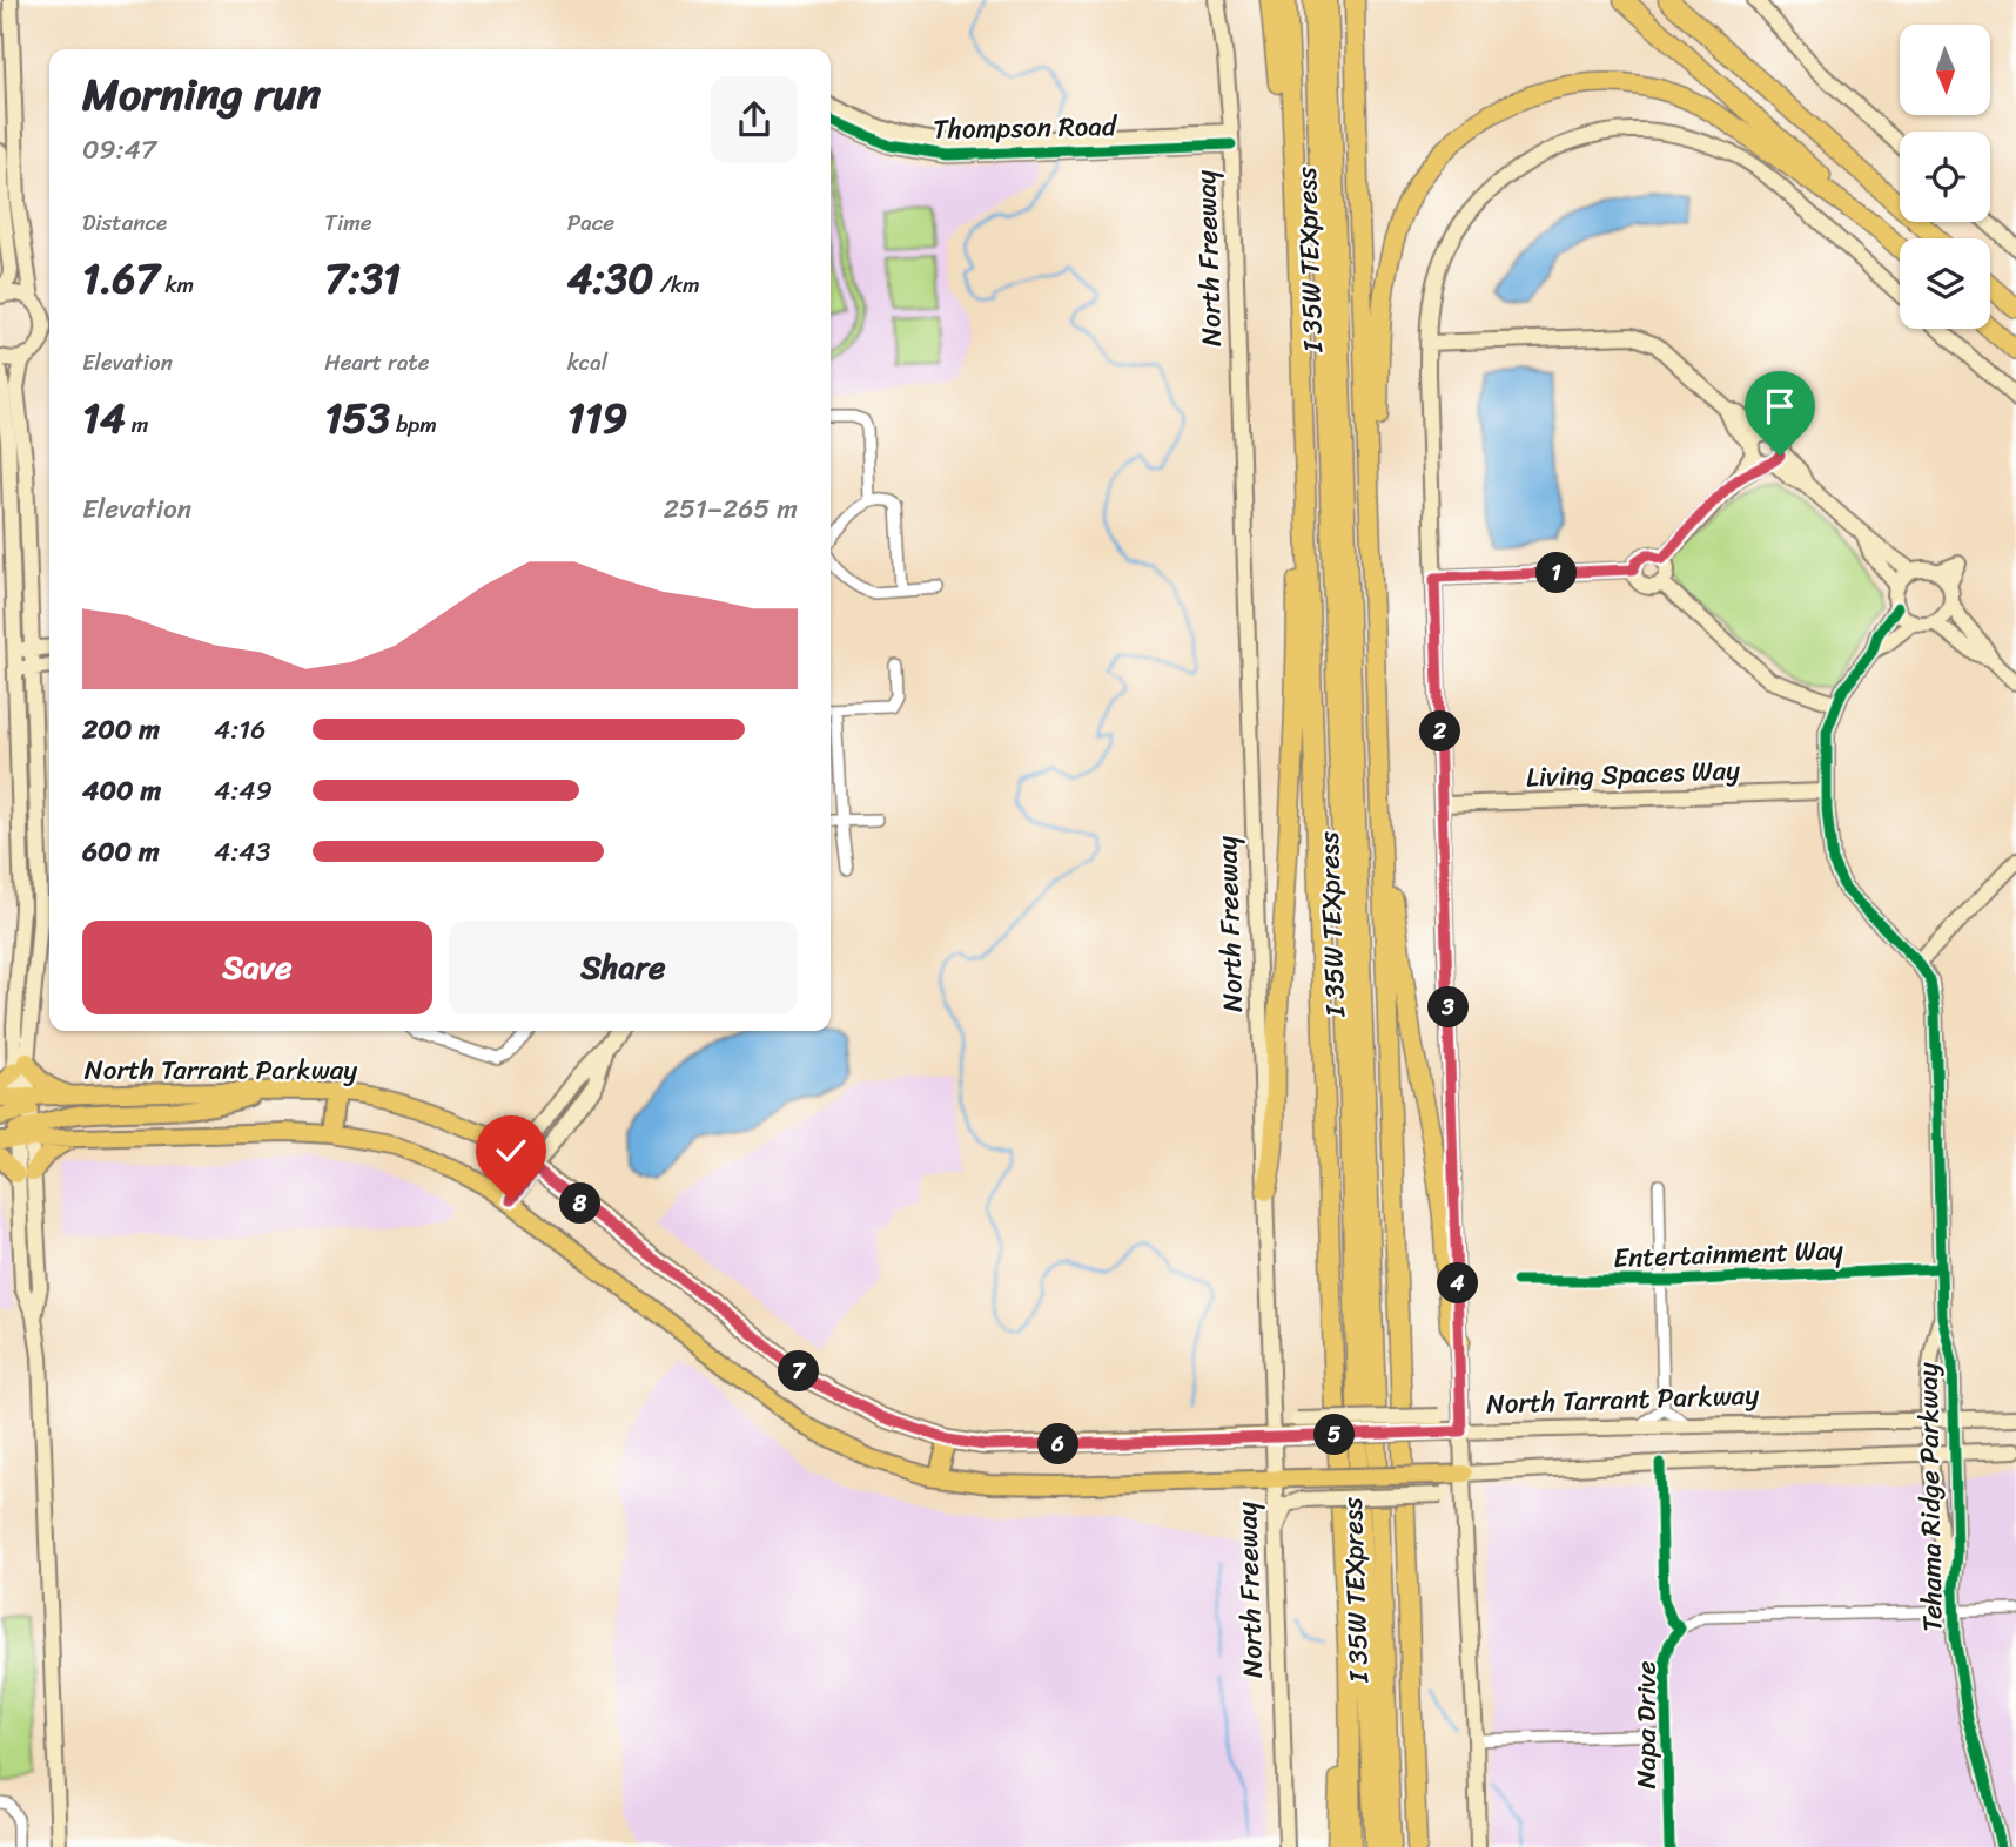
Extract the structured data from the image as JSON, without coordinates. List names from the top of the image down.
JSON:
{
  "streets": {
    "highway": ["I 35W TEXpress"],
    "main road": [
      "Thompson Road",
      "North Freeway",
      "Living Spaces Way",
      "North Tarrant Parkway",
      "Tehama Ridge Parkway"
    ],
    "street": ["Entertainment Way", "Napa Drive"]
  },
  "crossings": [
    ["Thompson Road", "North Freeway"],
    ["North Freeway", "North Tarrant Parkway"],
    ["Living Spaces Way", "Tehama Ridge Parkway"],
    ["North Tarrant Parkway", "Tehama Ridge Parkway"],
    ["Entertainment Way", "Tehama Ridge Parkway"]
  ],
  "north": "bottom",
  "page": {
    "heading": ["Morning run", "09:47"],
    "stats": [
      ["Distance", "1.67 km"],
      ["Time", "7:31"],
      ["Pace", "4:30 /km"],
      ["Elevation", "14 m"],
      ["Heart rate", "153 bpm"],
      ["kcal", "119"]
    ],
    "chart": ["Elevation", "251–265 m"],
    "pins": [
      "1",
      "2",
      "3",
      "8",
      "4",
      "7",
      "5",
      "6"
    ],
    "list": [
      {
        "name": "200 m",
        "note": "4:16"
      },
      {
        "name": "400 m",
        "note": "4:49"
      },
      {
        "name": "600 m",
        "note": "4:43"
      }
    ],
    "buttons": ["Save", "Share"]
  }
}
